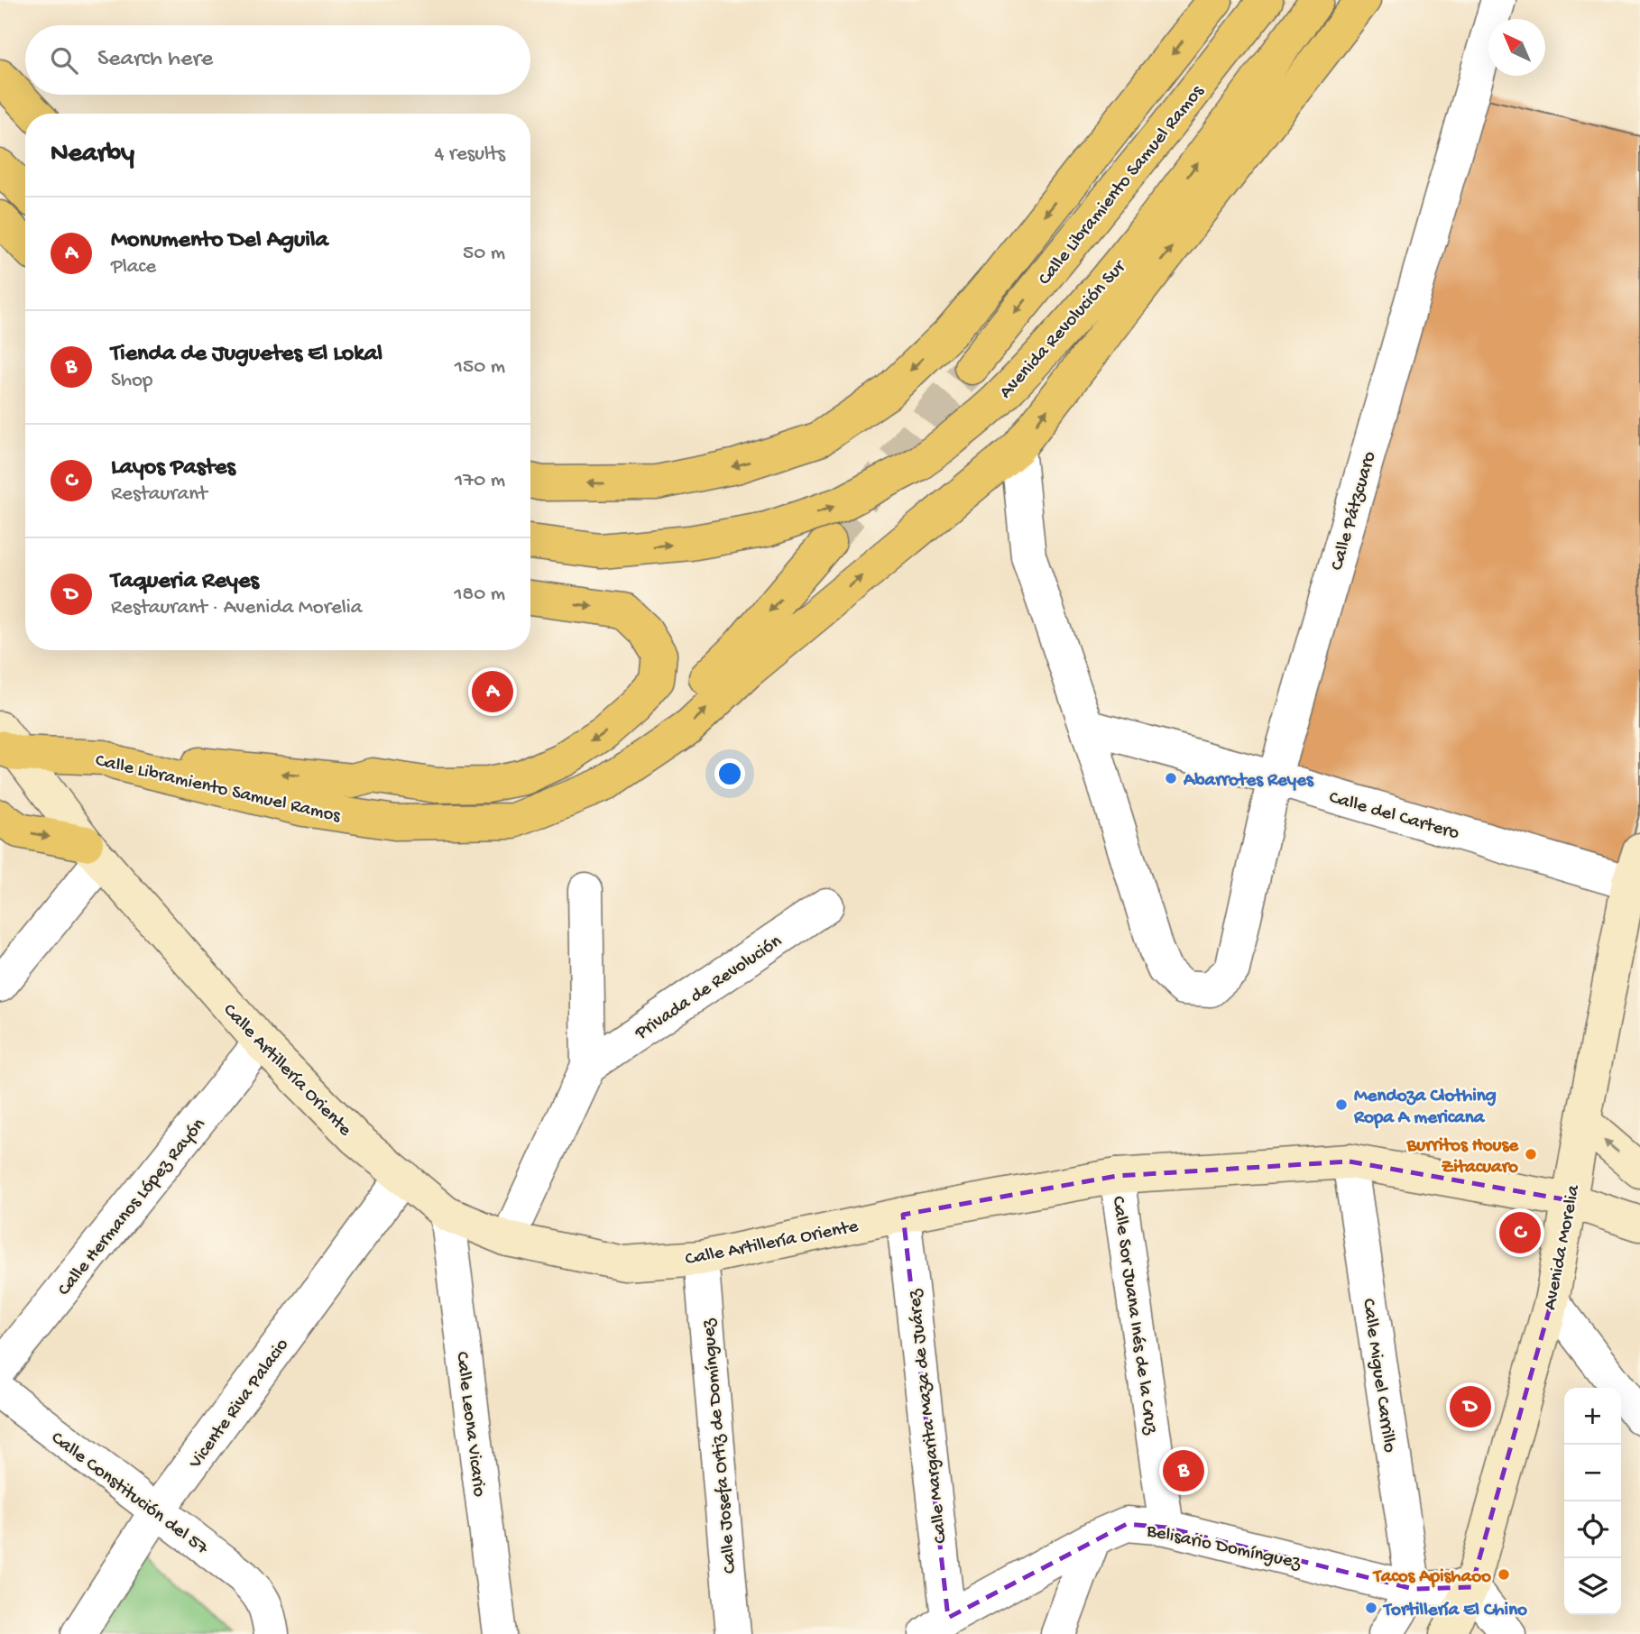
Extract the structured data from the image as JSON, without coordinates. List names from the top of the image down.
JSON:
{
  "streets": {
    "main road": ["Calle Libramiento Samuel Ramos", "Avenida Revolución Sur"],
    "street": [
      "Calle Pátzcuaro",
      "Calle del Cartero",
      "Privada de Revolución",
      "Calle Artillería Oriente",
      "Calle Hermanos López Rayón",
      "Avenida Morelia",
      "Calle Sor Juana Inés de la Cruz",
      "Calle Miguel Carrillo",
      "Vicente Riva Palacio",
      "Calle Margarita Maza de Juárez",
      "Calle Leona Vicario",
      "Calle Josefa Ortiz de Domínguez",
      "Calle Constitución del 57",
      "Belisario Domínguez"
    ]
  },
  "crossings": [
    ["Calle Libramiento Samuel Ramos", "Calle Artillería Oriente"],
    ["Calle Pátzcuaro", "Calle del Cartero"],
    ["Calle del Cartero", "Avenida Morelia"],
    ["Calle Artillería Oriente", "Calle Hermanos López Rayón"],
    ["Calle Artillería Oriente", "Avenida Morelia"],
    ["Calle Artillería Oriente", "Calle Sor Juana Inés de la Cruz"],
    ["Calle Artillería Oriente", "Calle Miguel Carrillo"],
    ["Calle Artillería Oriente", "Vicente Riva Palacio"],
    ["Calle Artillería Oriente", "Calle Margarita Maza de Juárez"],
    ["Calle Artillería Oriente", "Calle Leona Vicario"],
    ["Calle Artillería Oriente", "Calle Josefa Ortiz de Domínguez"],
    ["Avenida Morelia", "Belisario Domínguez"],
    ["Calle Sor Juana Inés de la Cruz", "Belisario Domínguez"],
    ["Calle Miguel Carrillo", "Belisario Domínguez"],
    ["Vicente Riva Palacio", "Calle Constitución del 57"],
    ["Calle Margarita Maza de Juárez", "Belisario Domínguez"]
  ],
  "places": [
    "Abarrotes Reyes",
    "Mendoza Clothing Ropa A mericana",
    "Burritos House Zitacuaro",
    "Tacos Apishaoo",
    "Tortillería El Chino"
  ],
  "north": "top left",
  "page": {
    "search": "Search here",
    "heading": ["Nearby", "4 results"],
    "list": [
      {
        "mark": "A",
        "name": "Monumento Del Aguila",
        "note": "Place",
        "value": "50 m"
      },
      {
        "mark": "B",
        "name": "Tienda de Juguetes El Lokal",
        "note": "Shop",
        "value": "150 m"
      },
      {
        "mark": "C",
        "name": "Layos Pastes",
        "note": "Restaurant",
        "value": "170 m"
      },
      {
        "mark": "D",
        "name": "Taqueria Reyes",
        "note": "Restaurant · Avenida Morelia",
        "value": "180 m"
      }
    ],
    "pins": [
      "A",
      "C",
      "D",
      "B"
    ],
    "map_buttons": ["+", "−"]
  }
}
